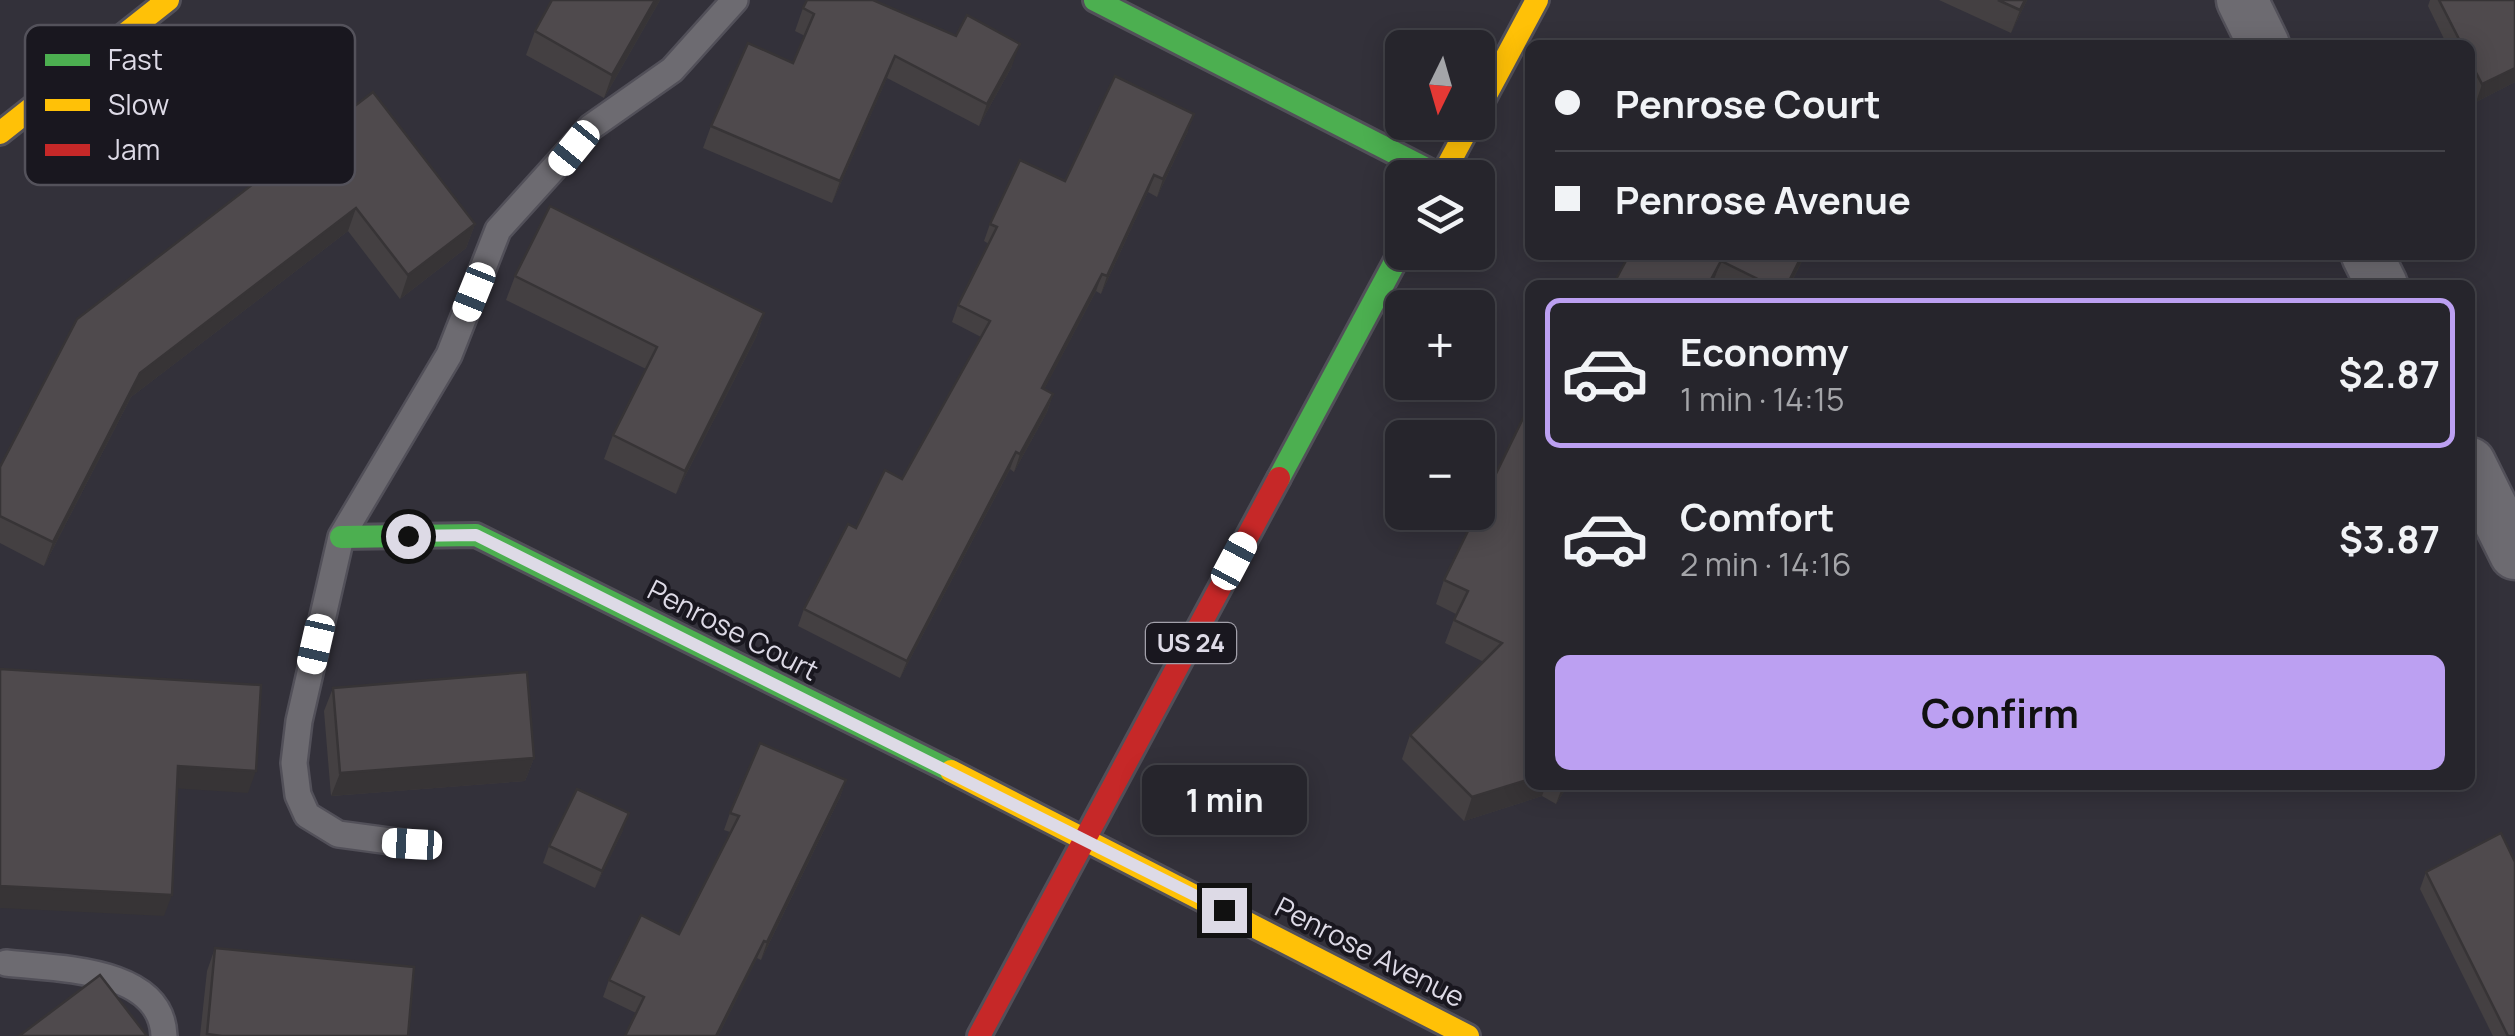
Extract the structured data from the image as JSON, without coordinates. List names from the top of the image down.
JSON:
{
  "streets": {
    "main road": ["Penrose Court", "US 24", "Penrose Avenue"]
  },
  "crossings": [
    ["Penrose Court", "US 24"],
    ["Penrose Court", "Penrose Avenue"],
    ["US 24", "Penrose Avenue"]
  ],
  "legend": ["Fast", "Slow", "Jam"],
  "north": "bottom",
  "page": {
    "map_buttons": ["+", "−"],
    "banner": ["Penrose Court", "Penrose Avenue"],
    "list": [
      {
        "name": "Economy",
        "note": "1 min · 14:15",
        "value": "$2.87"
      },
      {
        "name": "Comfort",
        "note": "2 min · 14:16",
        "value": "$3.87"
      }
    ],
    "buttons": "Confirm",
    "bubble": "1 min"
  }
}
